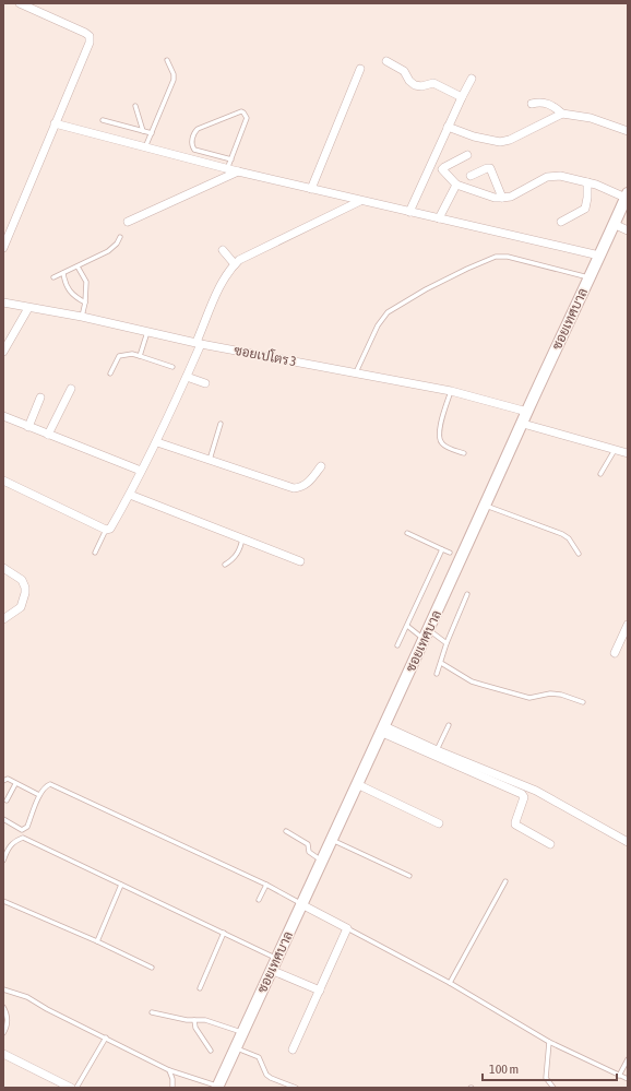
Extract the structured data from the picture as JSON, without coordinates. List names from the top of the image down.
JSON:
{
  "streets": {
    "street": ["ซอยเทศบาล", "ซอยเปโตร 3"]
  },
  "crossings": [
    ["ซอยเทศบาล", "ซอยเปโตร 3"]
  ],
  "scale_bar": "100 m"
}
